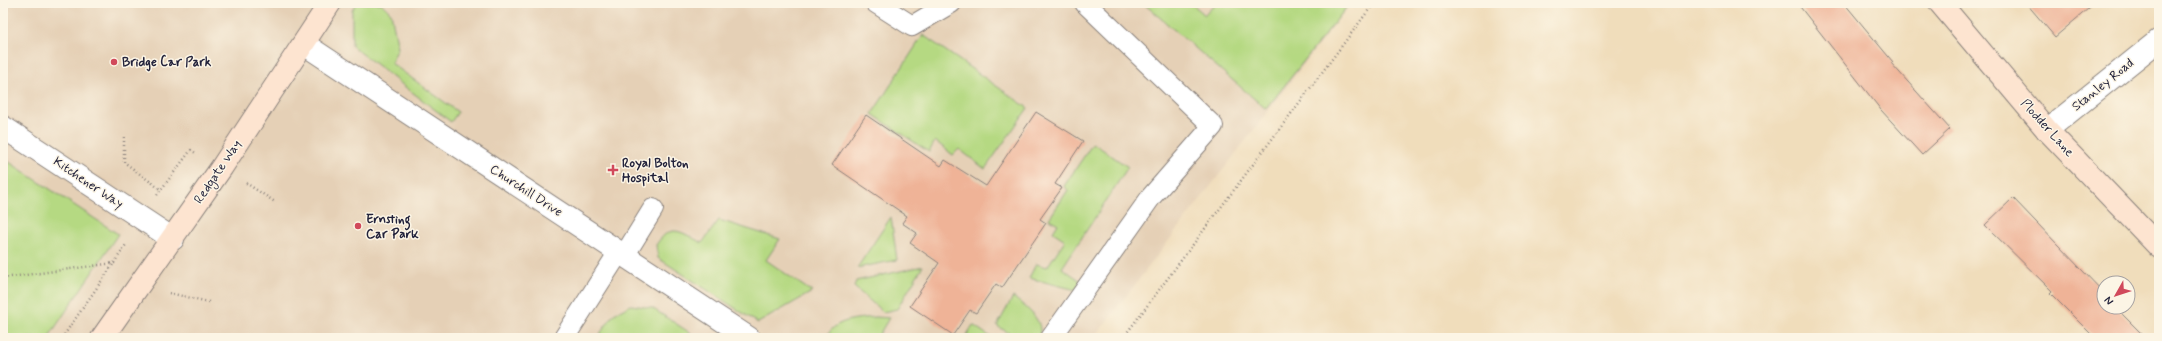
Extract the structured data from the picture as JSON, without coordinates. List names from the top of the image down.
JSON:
{
  "streets": {
    "street": [
      "Stanley Road",
      "Plodder Lane",
      "Redgate Way",
      "Kitchener Way",
      "Churchill Drive"
    ]
  },
  "crossings": [
    ["Stanley Road", "Plodder Lane"],
    ["Redgate Way", "Kitchener Way"],
    ["Redgate Way", "Churchill Drive"]
  ],
  "places": {
    "other": ["Bridge Car Park", "Ernsting Car Park"],
    "health": ["Royal Bolton Hospital"]
  },
  "north": "bottom left"
}
